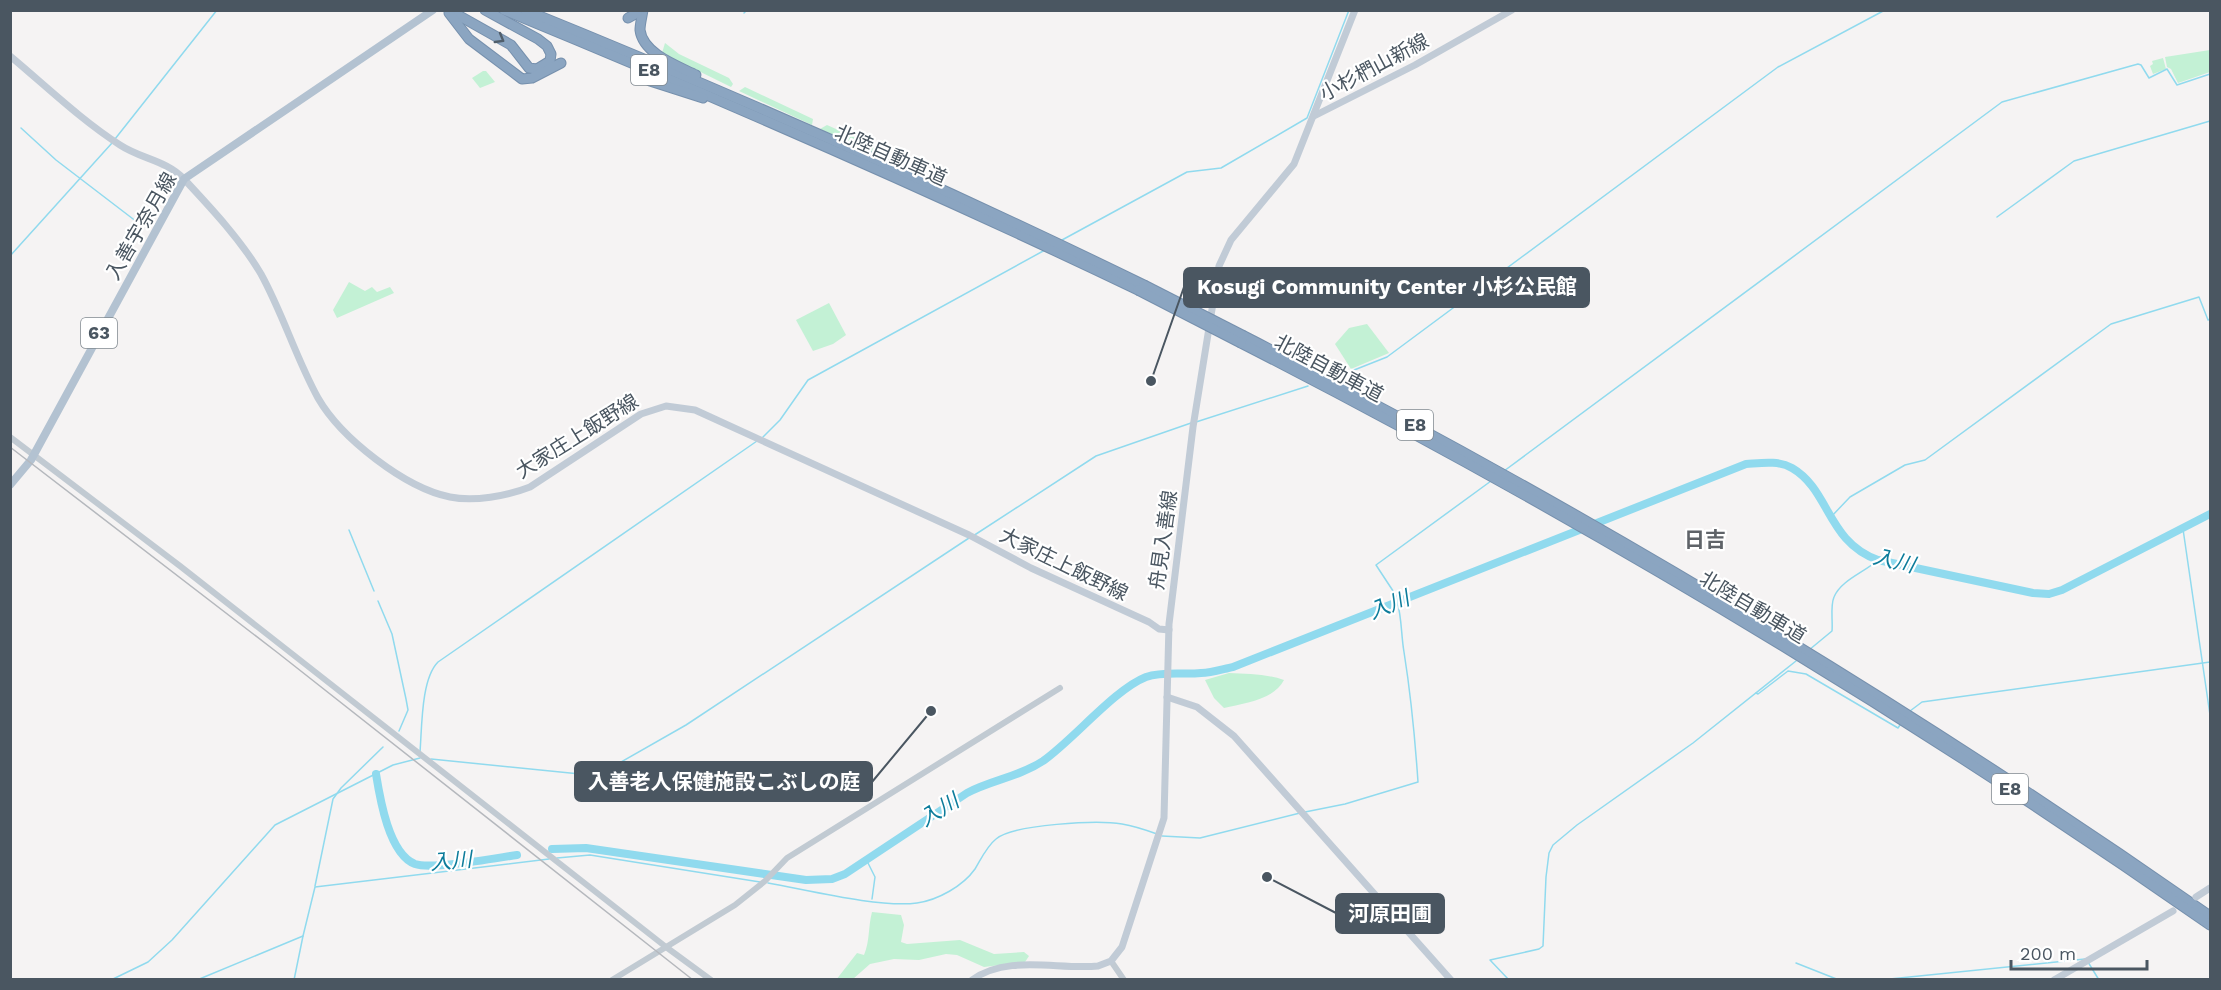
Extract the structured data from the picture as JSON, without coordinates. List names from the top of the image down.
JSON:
{
  "streets": {
    "highway": ["E8", "北陸自動車道"],
    "main road": [
      "小杉椚山新線",
      "入善宇奈月線",
      "63",
      "大家庄上飯野線",
      "舟見入善線"
    ]
  },
  "crossings": [
    ["小杉椚山新線", "舟見入善線"],
    ["入善宇奈月線", "大家庄上飯野線"],
    ["大家庄上飯野線", "舟見入善線"]
  ],
  "districts": ["日吉"],
  "water": ["入川"],
  "places": ["Kosugi Community Center 小杉公民館", "入善老人保健施設こぶしの庭", "河原田圃"],
  "scale_bar": "200 m"
}
